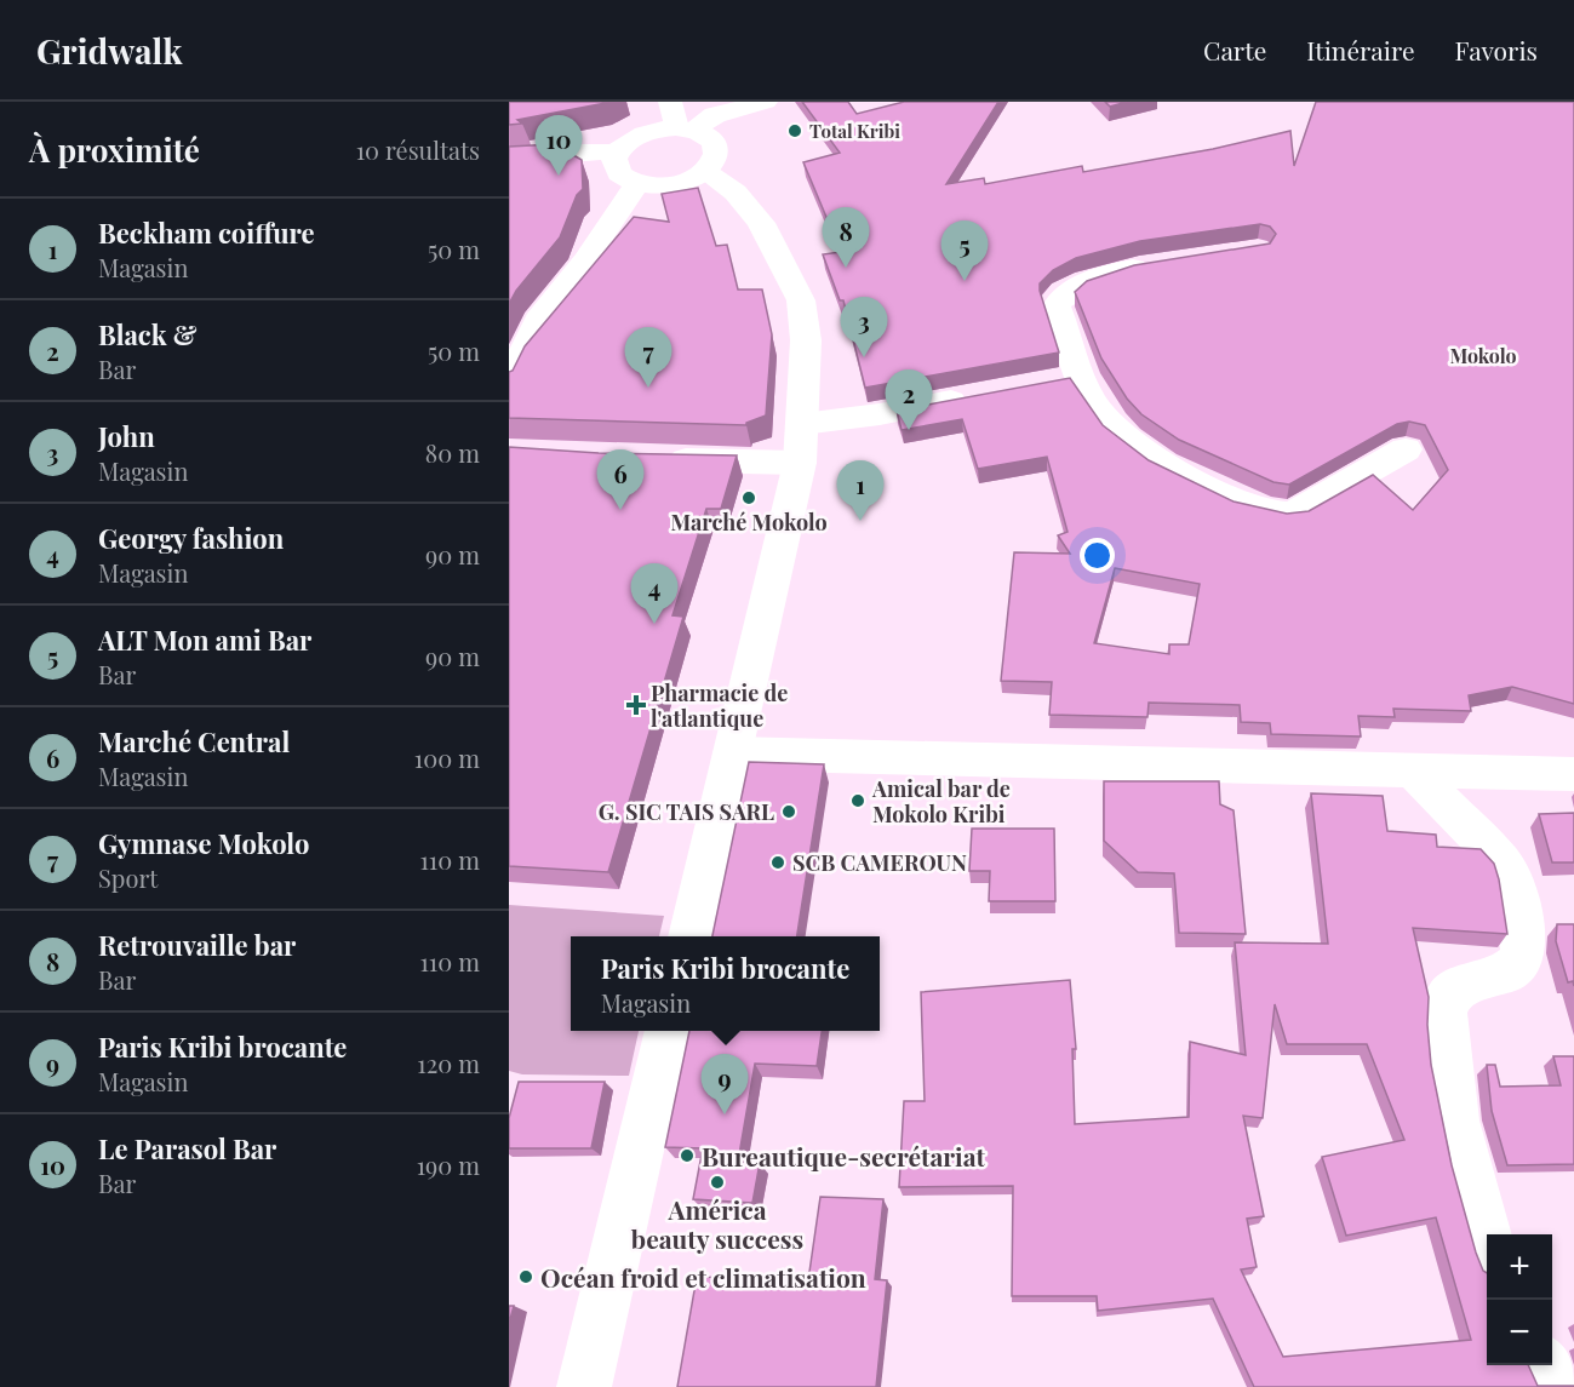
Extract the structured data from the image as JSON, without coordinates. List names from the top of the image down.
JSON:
{
  "districts": ["Mokolo"],
  "places": {
    "other": [
      "Total Kribi",
      "Marché Mokolo",
      "Amical bar de Mokolo Kribi",
      "G. SIC TAIS SARL",
      "SCB CAMEROUN",
      "Bureautique-secrétariat",
      "América beauty success",
      "Océan froid et climatisation"
    ],
    "health": ["Pharmacie de l'atlantique"]
  },
  "page": {
    "header": "Gridwalk",
    "nav": ["Carte", "Itinéraire", "Favoris"],
    "heading": ["À proximité", "10 résultats"],
    "pins": [
      "10",
      "8",
      "5",
      "3",
      "7",
      "2",
      "6",
      "1",
      "4",
      "9"
    ],
    "list": [
      {
        "mark": "1",
        "name": "Beckham coiffure",
        "note": "Magasin",
        "value": "50 m"
      },
      {
        "mark": "2",
        "name": "Black &",
        "note": "Bar",
        "value": "50 m"
      },
      {
        "mark": "3",
        "name": "John",
        "note": "Magasin",
        "value": "80 m"
      },
      {
        "mark": "4",
        "name": "Georgy fashion",
        "note": "Magasin",
        "value": "90 m"
      },
      {
        "mark": "5",
        "name": "ALT Mon ami Bar",
        "note": "Bar",
        "value": "90 m"
      },
      {
        "mark": "6",
        "name": "Marché Central",
        "note": "Magasin",
        "value": "100 m"
      },
      {
        "mark": "7",
        "name": "Gymnase Mokolo",
        "note": "Sport",
        "value": "110 m"
      },
      {
        "mark": "8",
        "name": "Retrouvaille bar",
        "note": "Bar",
        "value": "110 m"
      },
      {
        "mark": "9",
        "name": "Paris Kribi brocante",
        "note": "Magasin",
        "value": "120 m"
      },
      {
        "mark": "10",
        "name": "Le Parasol Bar",
        "note": "Bar",
        "value": "190 m"
      }
    ],
    "popup": ["Paris Kribi brocante", "Magasin"],
    "map_buttons": ["+", "−"]
  }
}
